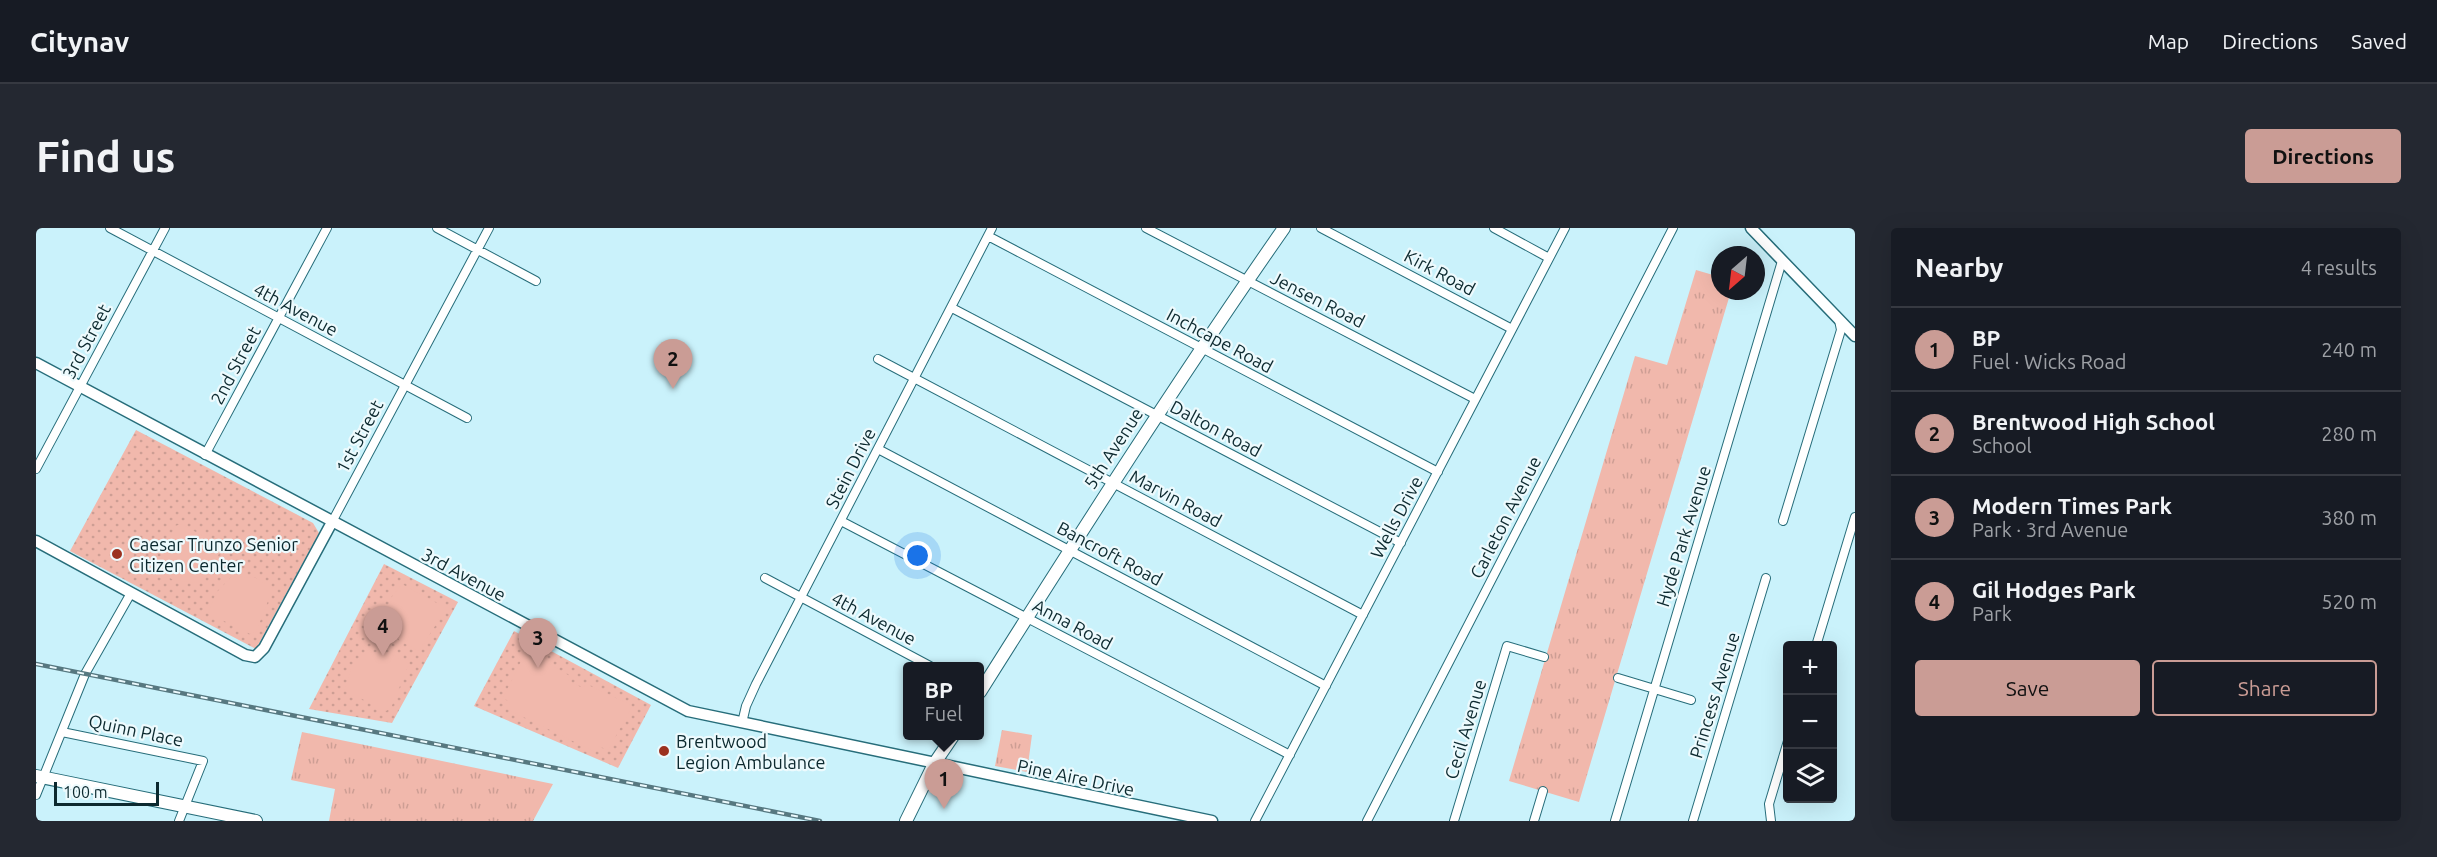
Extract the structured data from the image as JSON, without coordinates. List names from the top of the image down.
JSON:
{
  "streets": {
    "main road": ["5th Avenue"],
    "street": [
      "Kirk Road",
      "Jensen Road",
      "4th Avenue",
      "Inchcape Road",
      "3rd Street",
      "2nd Street",
      "Dalton Road",
      "1st Street",
      "Stein Drive",
      "Marvin Road",
      "Wells Drive",
      "Carleton Avenue",
      "Hyde Park Avenue",
      "Bancroft Road",
      "3rd Avenue",
      "Anna Road",
      "Princess Avenue",
      "Cecil Avenue",
      "Quinn Place",
      "Pine Aire Drive"
    ]
  },
  "crossings": [
    ["Kirk Road", "Wells Drive"],
    ["Jensen Road", "5th Avenue"],
    ["Jensen Road", "Wells Drive"],
    ["4th Avenue", "3rd Street"],
    ["4th Avenue", "2nd Street"],
    ["4th Avenue", "1st Street"],
    ["4th Avenue", "Stein Drive"],
    ["Inchcape Road", "5th Avenue"],
    ["Inchcape Road", "Stein Drive"],
    ["Inchcape Road", "Wells Drive"],
    ["3rd Street", "3rd Avenue"],
    ["2nd Street", "3rd Avenue"],
    ["Dalton Road", "5th Avenue"],
    ["Dalton Road", "Stein Drive"],
    ["Dalton Road", "Wells Drive"],
    ["1st Street", "3rd Avenue"],
    ["5th Avenue", "Marvin Road"],
    ["5th Avenue", "Bancroft Road"],
    ["5th Avenue", "Anna Road"],
    ["Stein Drive", "Marvin Road"],
    ["Stein Drive", "Bancroft Road"],
    ["Stein Drive", "3rd Avenue"],
    ["Stein Drive", "Anna Road"],
    ["Marvin Road", "Wells Drive"],
    ["Wells Drive", "Bancroft Road"],
    ["Wells Drive", "Anna Road"],
    ["3rd Avenue", "Pine Aire Drive"]
  ],
  "places": ["Caesar Trunzo Senior Citizen Center", "Brentwood Legion Ambulance"],
  "scale_bar": "100 m",
  "north": "bottom left",
  "page": {
    "header": "Citynav",
    "nav": ["Map", "Directions", "Saved"],
    "buttons": [
      "Directions",
      ["Save", "Share"]
    ],
    "title": "Find us",
    "heading": ["Nearby", "4 results"],
    "list": [
      {
        "mark": "1",
        "name": "BP",
        "note": "Fuel · Wicks Road",
        "value": "240 m"
      },
      {
        "mark": "2",
        "name": "Brentwood High School",
        "note": "School",
        "value": "280 m"
      },
      {
        "mark": "3",
        "name": "Modern Times Park",
        "note": "Park · 3rd Avenue",
        "value": "380 m"
      },
      {
        "mark": "4",
        "name": "Gil Hodges Park",
        "note": "Park",
        "value": "520 m"
      }
    ],
    "pins": [
      "2",
      "4",
      "3",
      "1"
    ],
    "map_buttons": ["+", "−"],
    "popup": ["BP", "Fuel"],
    "scale": "100 m"
  }
}
